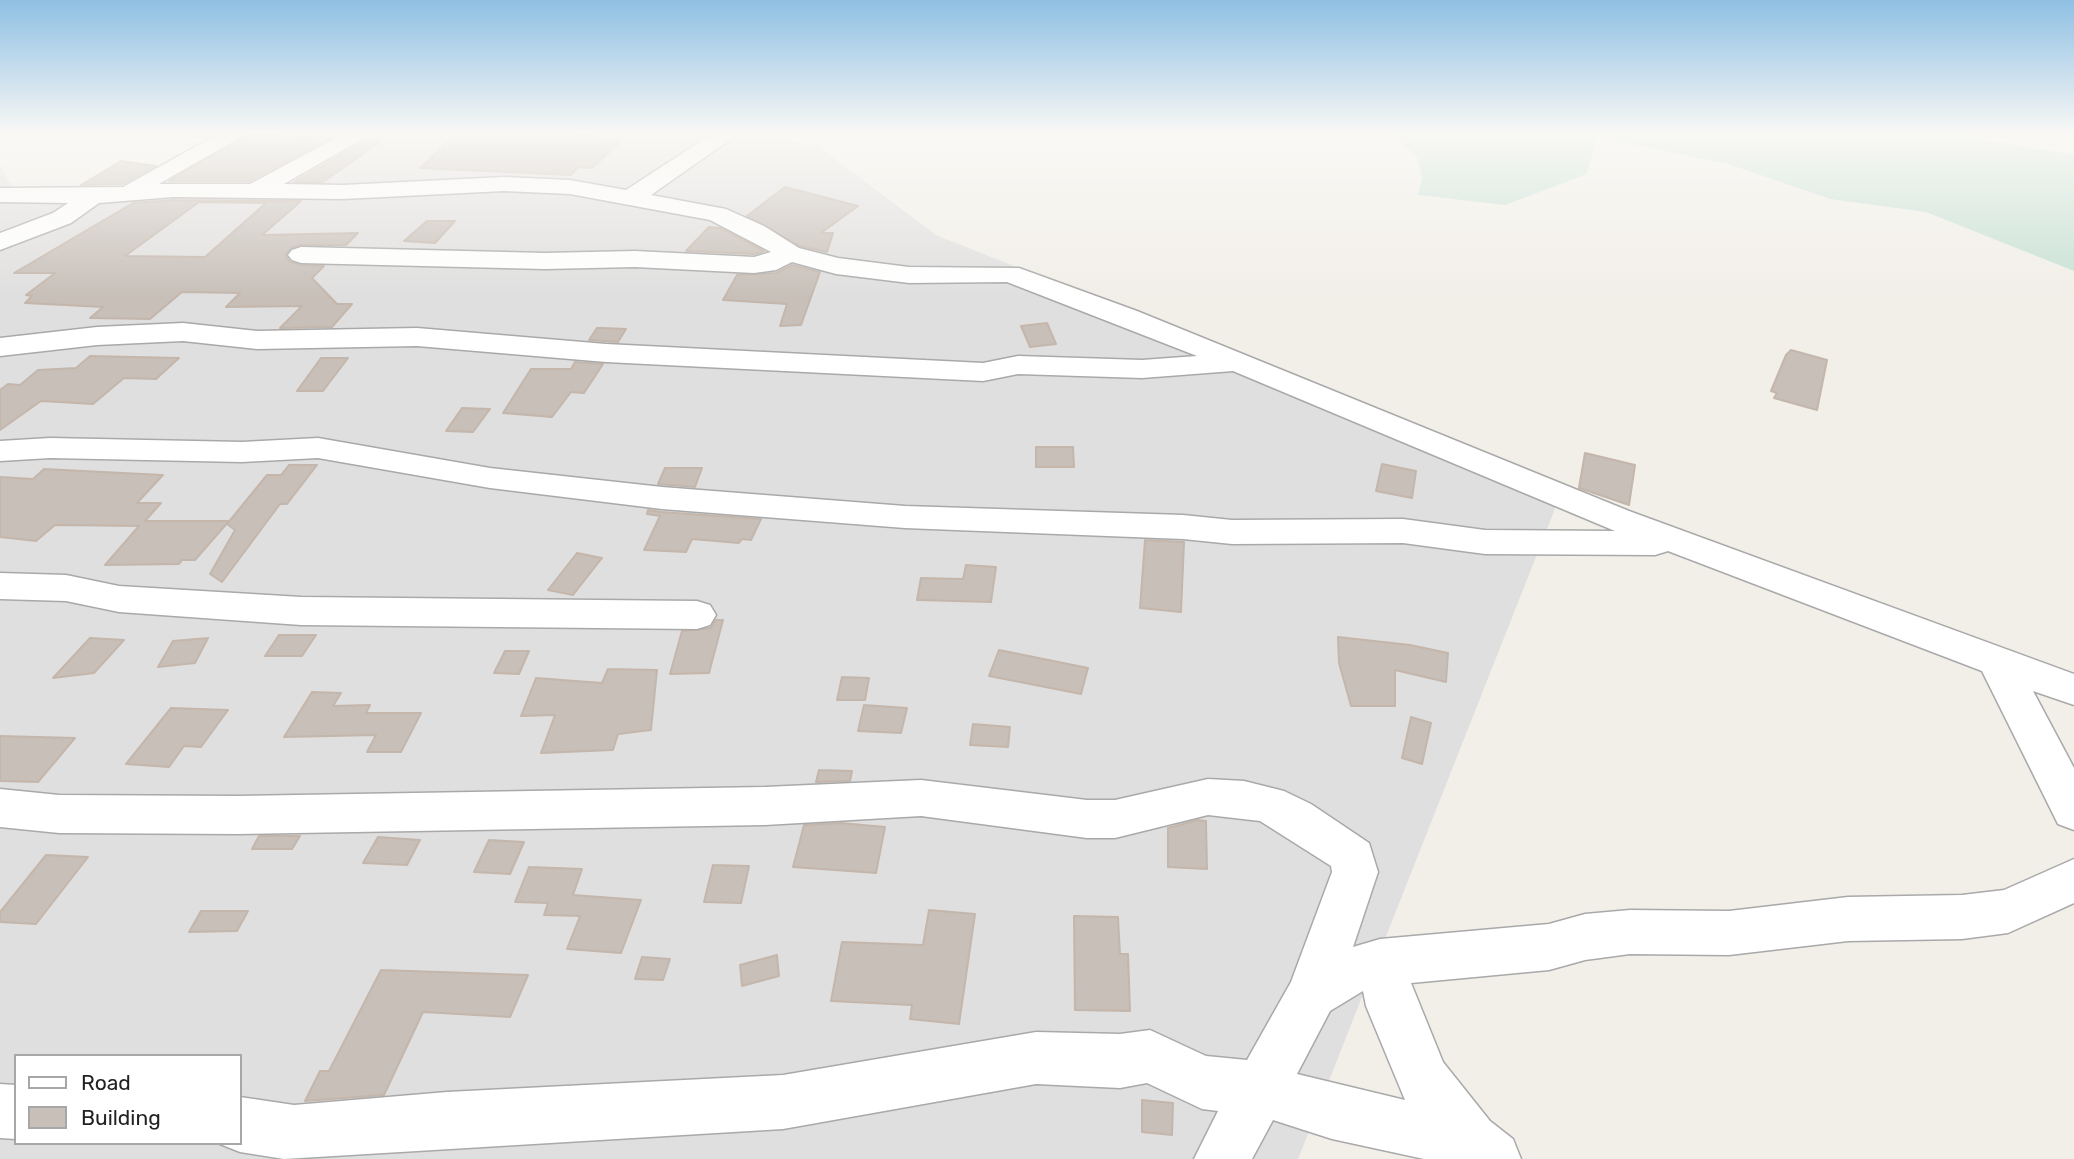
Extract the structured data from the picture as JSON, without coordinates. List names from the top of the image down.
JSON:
{
  "legend": ["Road", "Building"]
}
